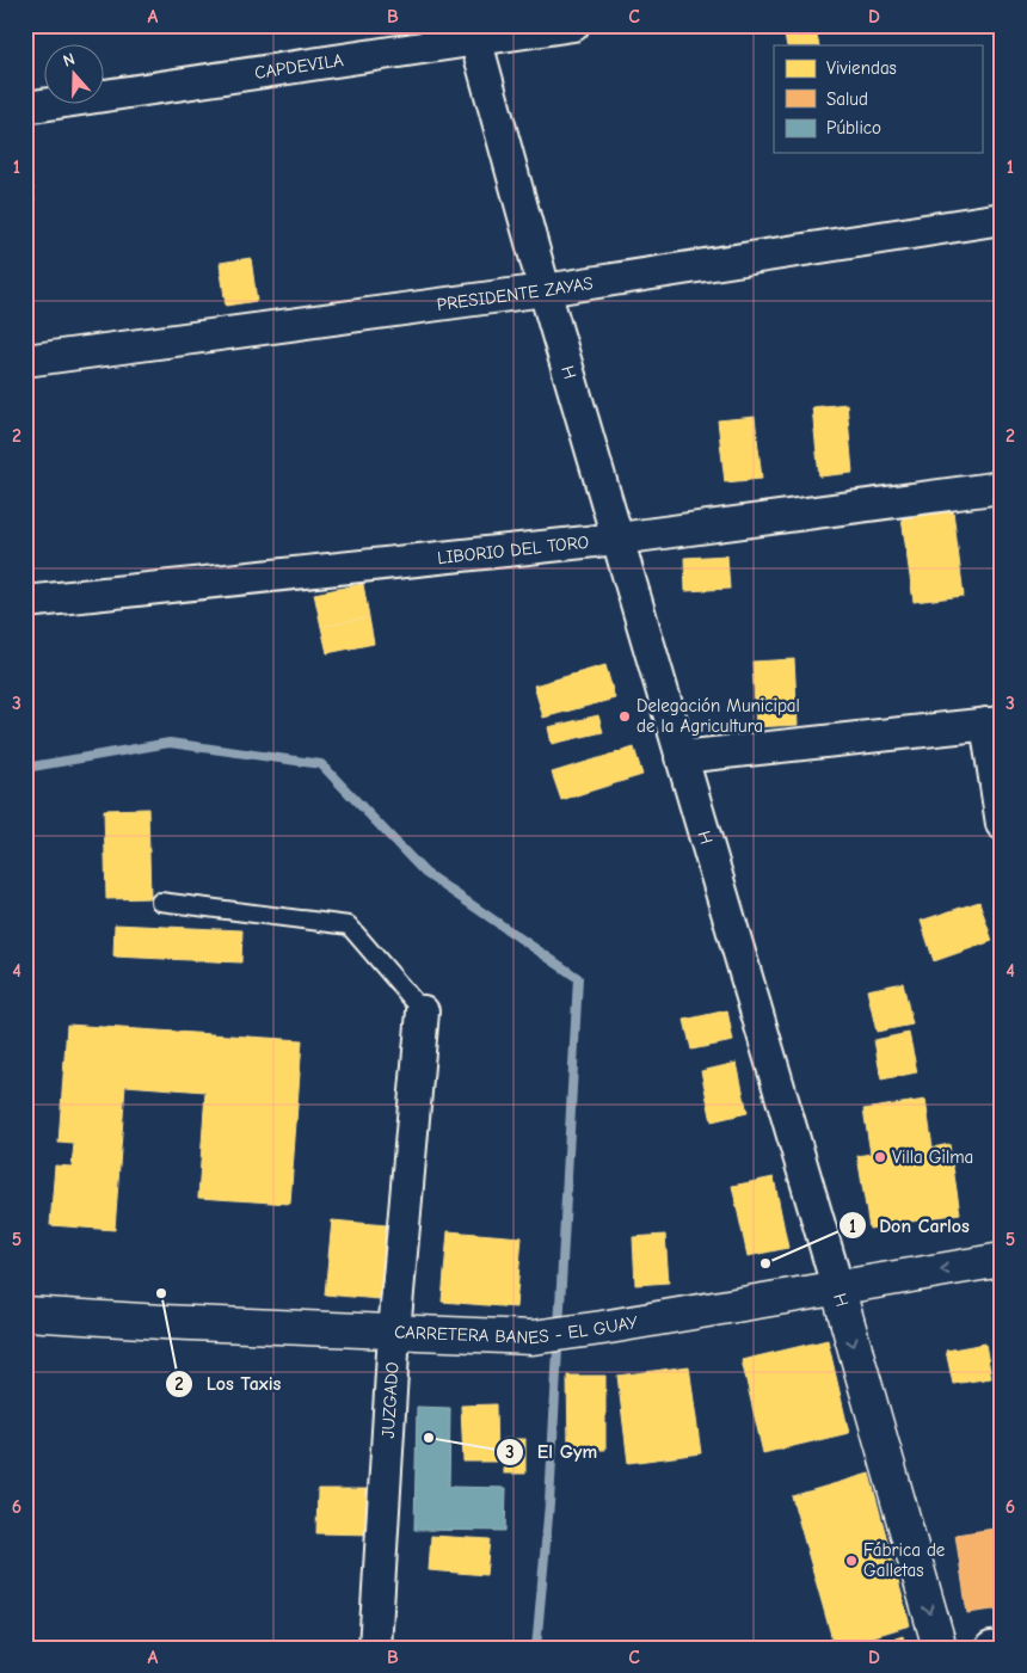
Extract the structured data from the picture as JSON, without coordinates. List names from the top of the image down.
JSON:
{
  "streets": {
    "main road": ["H", "CARRETERA BANES - EL GUAY"],
    "street": [
      "CAPDEVILA",
      "PRESIDENTE ZAYAS",
      "LIBORIO DEL TORO",
      "JUZGADO"
    ]
  },
  "crossings": [
    ["CAPDEVILA", "H"],
    ["PRESIDENTE ZAYAS", "H"],
    ["H", "LIBORIO DEL TORO"],
    ["H", "CARRETERA BANES - EL GUAY"],
    ["CARRETERA BANES - EL GUAY", "JUZGADO"]
  ],
  "places": [
    "Delegación Municipal de la Agricultura",
    "Villa Gilma",
    "Don Carlos",
    "Los Taxis",
    "El Gym",
    "Fábrica de Galletas"
  ],
  "legend": ["Viviendas", "Salud", "Público"],
  "north": "top",
  "grid": {
    "columns": [
      "A",
      "B",
      "C",
      "D"
    ],
    "rows": [
      "1",
      "2",
      "3",
      "4",
      "5",
      "6"
    ]
  }
}
